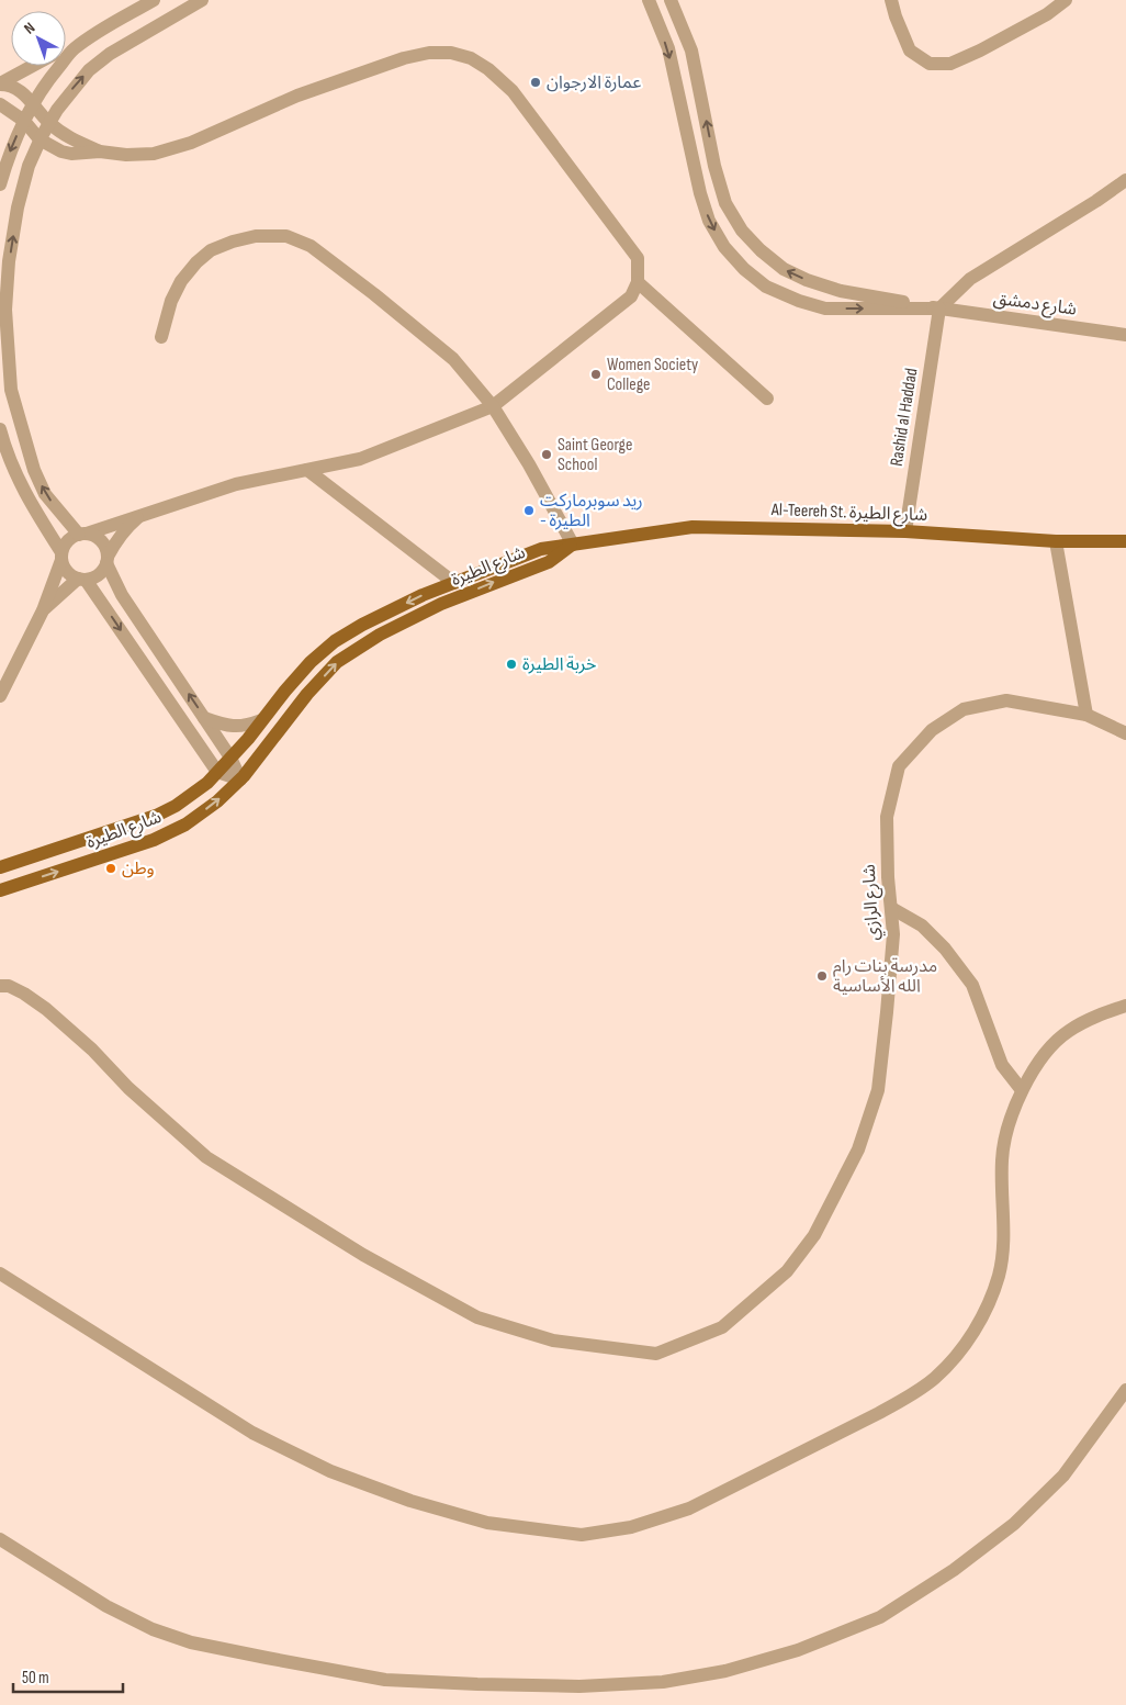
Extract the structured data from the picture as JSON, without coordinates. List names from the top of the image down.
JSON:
{
  "streets": {
    "main road": ["Al-Teereh St. شارع الطيرة", "شارع الطيرة"],
    "street": ["شارع دمشق", "Rashid al Haddad", "شارع الرازي"]
  },
  "crossings": [
    ["شارع دمشق", "Rashid al Haddad"],
    ["Rashid al Haddad", "Al-Teereh St. شارع الطيرة"],
    ["Al-Teereh St. شارع الطيرة", "شارع الطيرة"]
  ],
  "places": [
    "عمارة الارجوان",
    "Women Society College",
    "Saint George School",
    "ريد سوبرماركت - الطيرة",
    "خربة الطيرة",
    "وطن",
    "مدرسة بنات رام الله الأساسية"
  ],
  "scale_bar": "50 m",
  "north": "top left"
}
